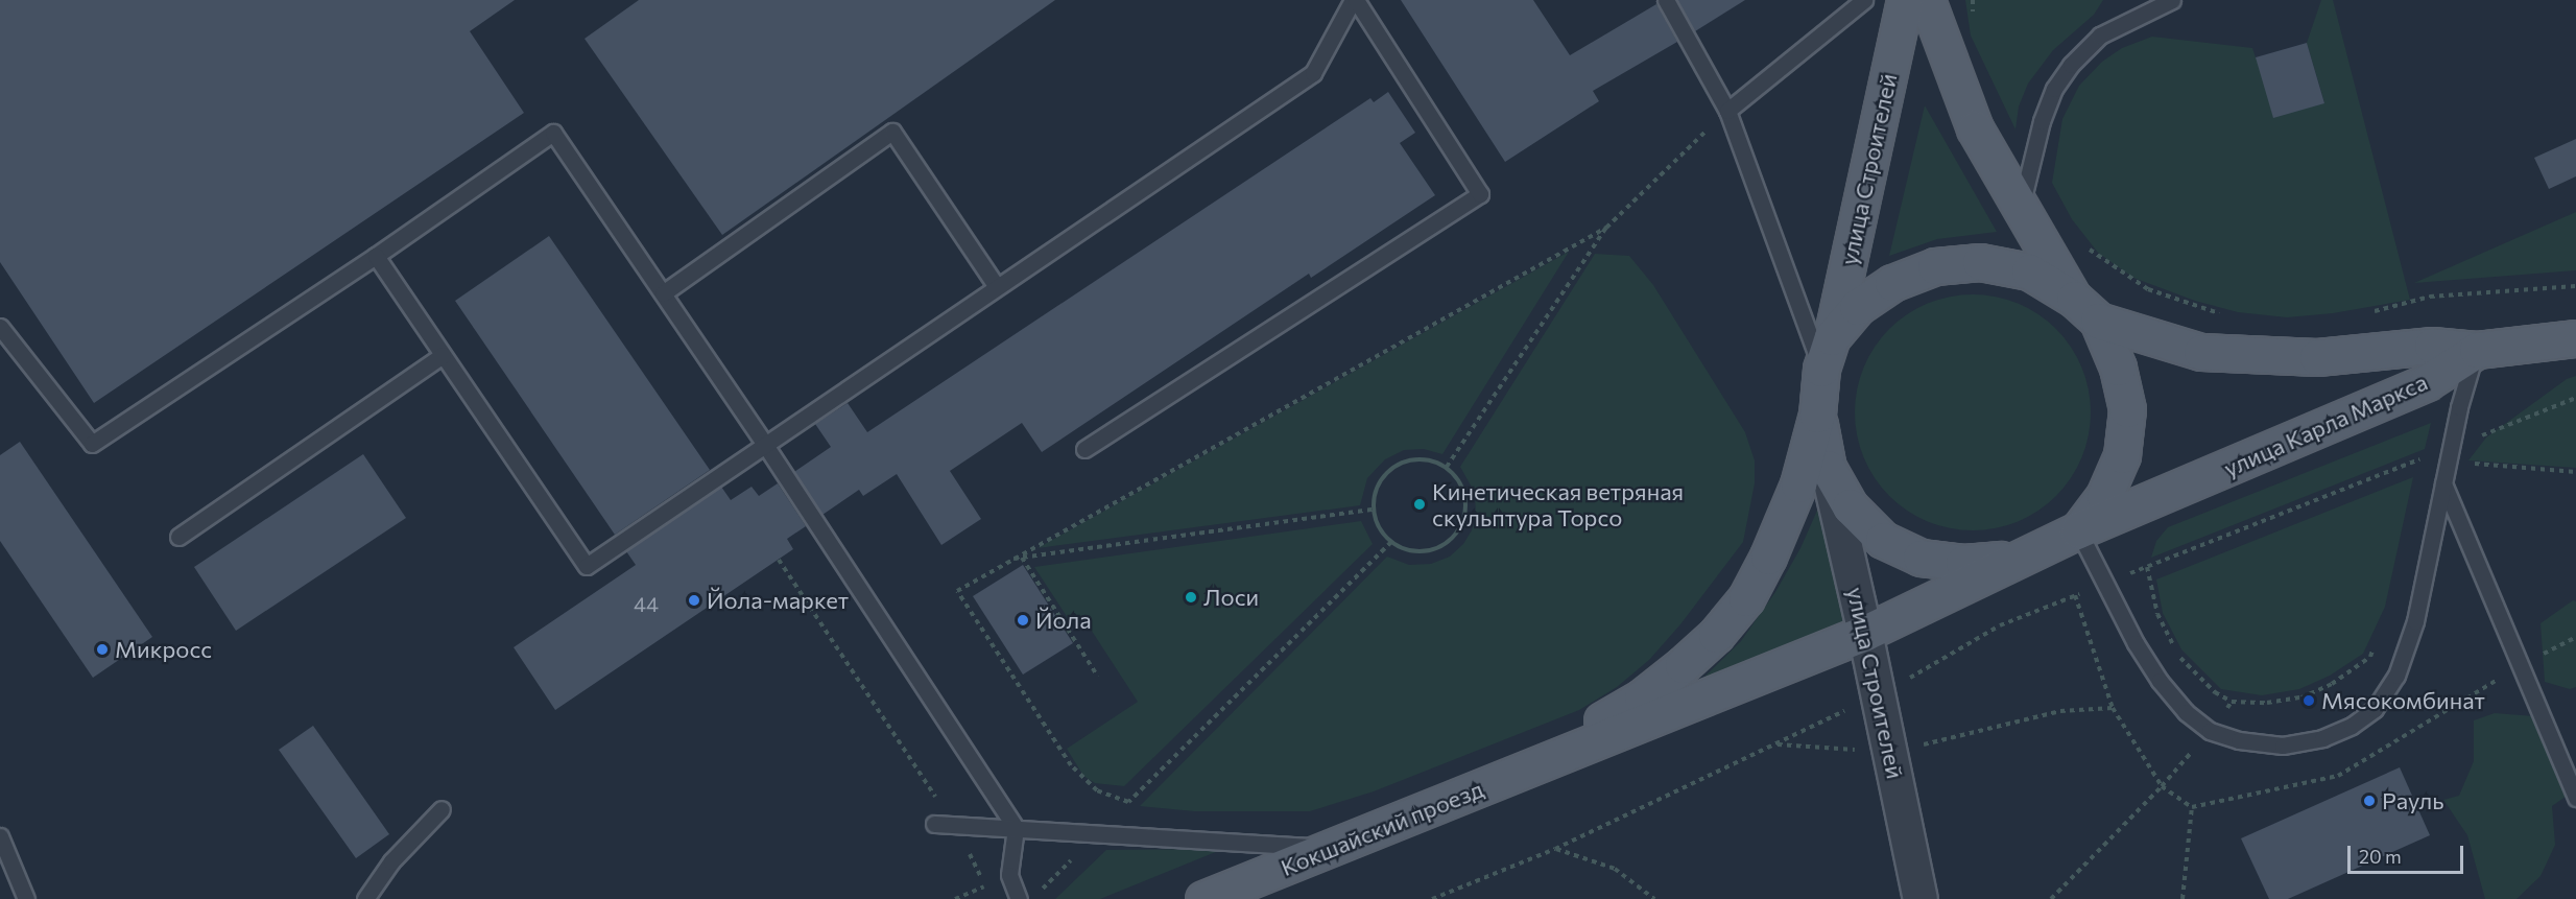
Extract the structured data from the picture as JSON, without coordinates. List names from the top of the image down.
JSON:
{
  "streets": {
    "main road": ["улица Строителей", "улица Карла Маркса", "Кокшайский проезд"]
  },
  "crossings": [
    ["улица Строителей", "улица Карла Маркса"],
    ["улица Строителей", "Кокшайский проезд"],
    ["улица Карла Маркса", "Кокшайский проезд"]
  ],
  "places": [
    "Кинетическая ветряная скульптура Торсо",
    "Лоси",
    "Йола-маркет",
    "Йола",
    "Микросс",
    "Мясокомбинат",
    "Рауль"
  ],
  "house_numbers": ["44"],
  "scale_bar": "20 m"
}
